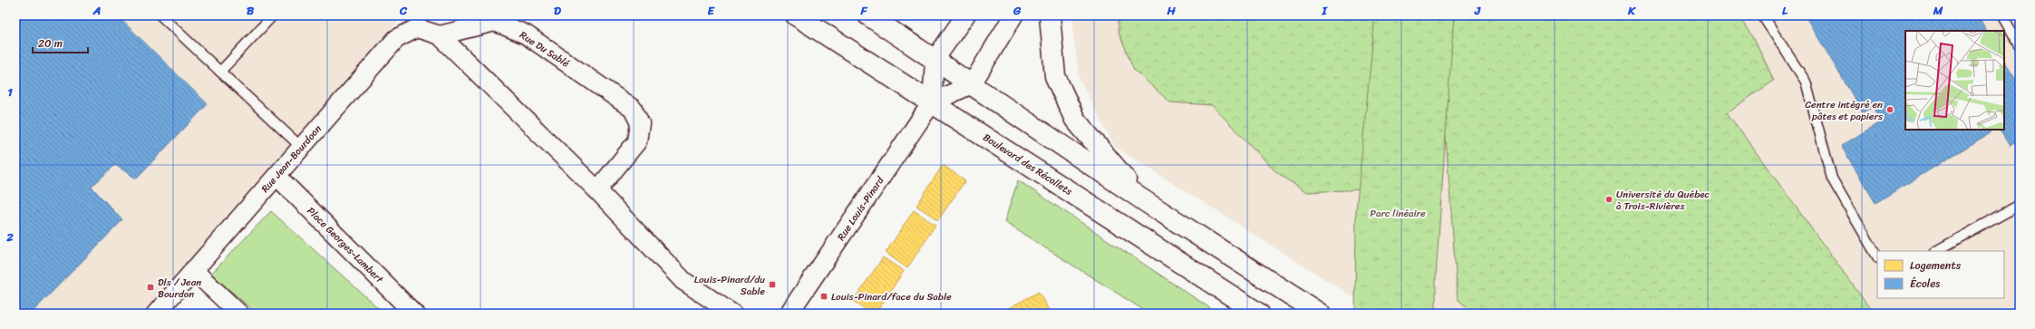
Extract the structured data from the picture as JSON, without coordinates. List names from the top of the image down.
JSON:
{
  "streets": {
    "main road": ["Boulevard des Récollets"],
    "street": [
      "Rue Du Sablé",
      "Rue Jean-Bourdoon",
      "Rue Louis-Pinard",
      "Place Georges-Lambert"
    ]
  },
  "crossings": [
    ["Rue Du Sablé", "Rue Jean-Bourdoon"],
    ["Rue Jean-Bourdoon", "Place Georges-Lambert"],
    ["Boulevard des Récollets", "Rue Louis-Pinard"]
  ],
  "parks": ["Parc linéaire"],
  "places": {
    "other": ["Centre intégré en pâtes et papiers", "Université du Québec à Trois-Rivières"],
    "transit": ["Louis-Pinard/du Sable", "Dls / Jean Bourdon", "Louis-Pinard/face du Sable"]
  },
  "legend": ["Logements", "Écoles"],
  "scale_bar": "20 m",
  "grid": {
    "columns": [
      "A",
      "B",
      "C",
      "D",
      "E",
      "F",
      "G",
      "H",
      "I",
      "J",
      "K",
      "L",
      "M"
    ],
    "rows": ["1", "2"]
  }
}
